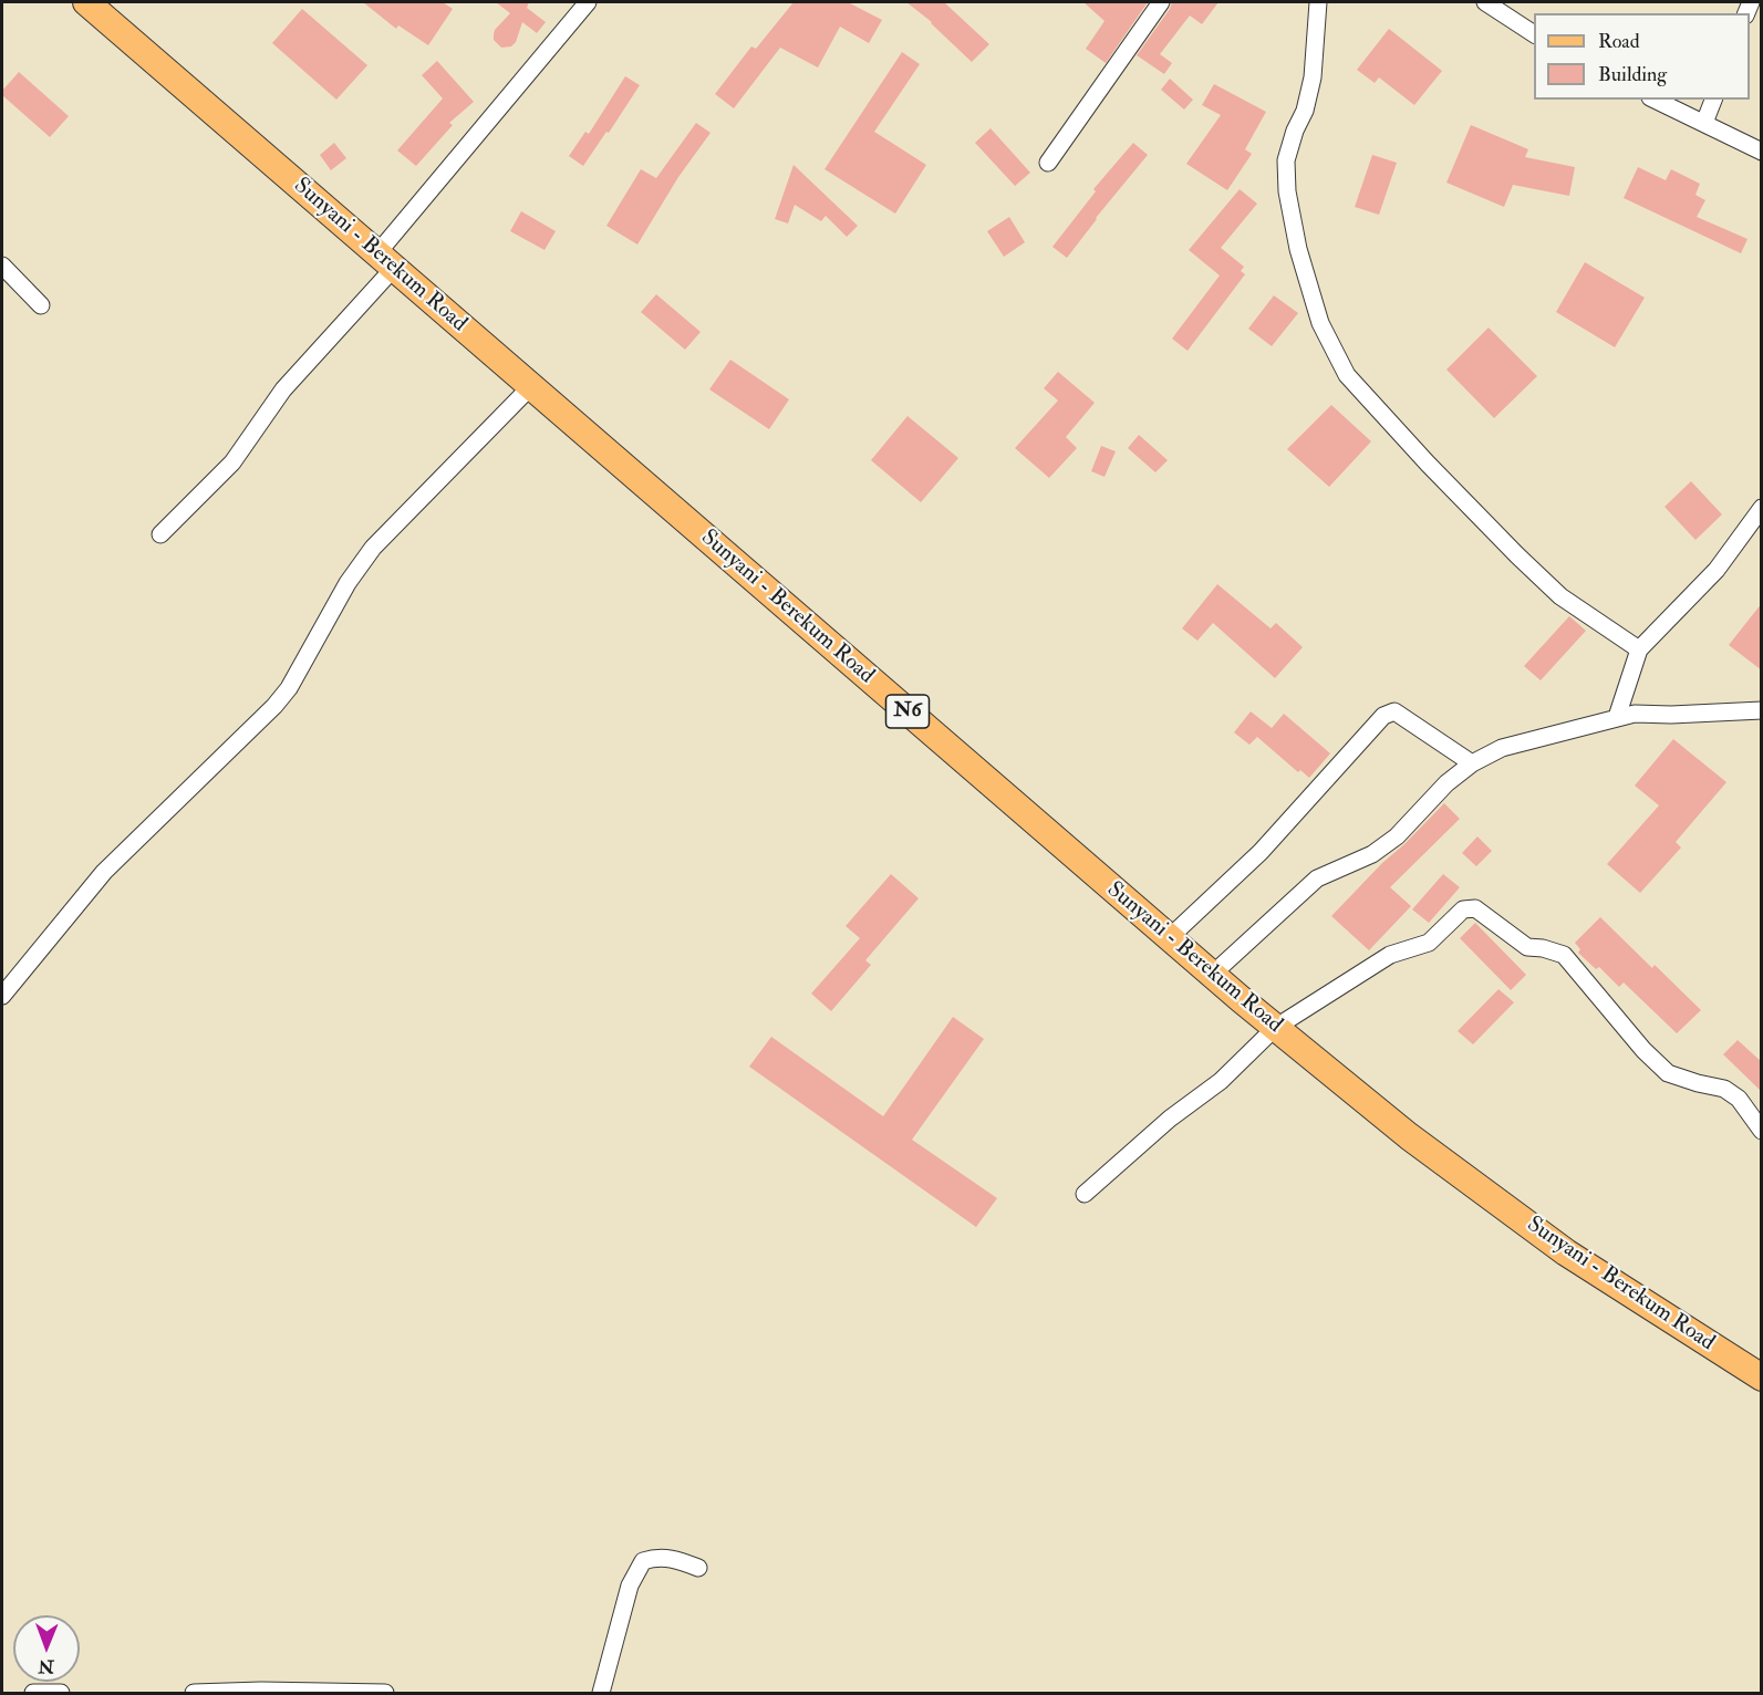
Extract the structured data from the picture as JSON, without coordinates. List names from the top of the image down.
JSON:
{
  "streets": {
    "main road": ["Sunyani - Berekum Road", "N6"]
  },
  "legend": ["Road", "Building"],
  "north": "bottom"
}
